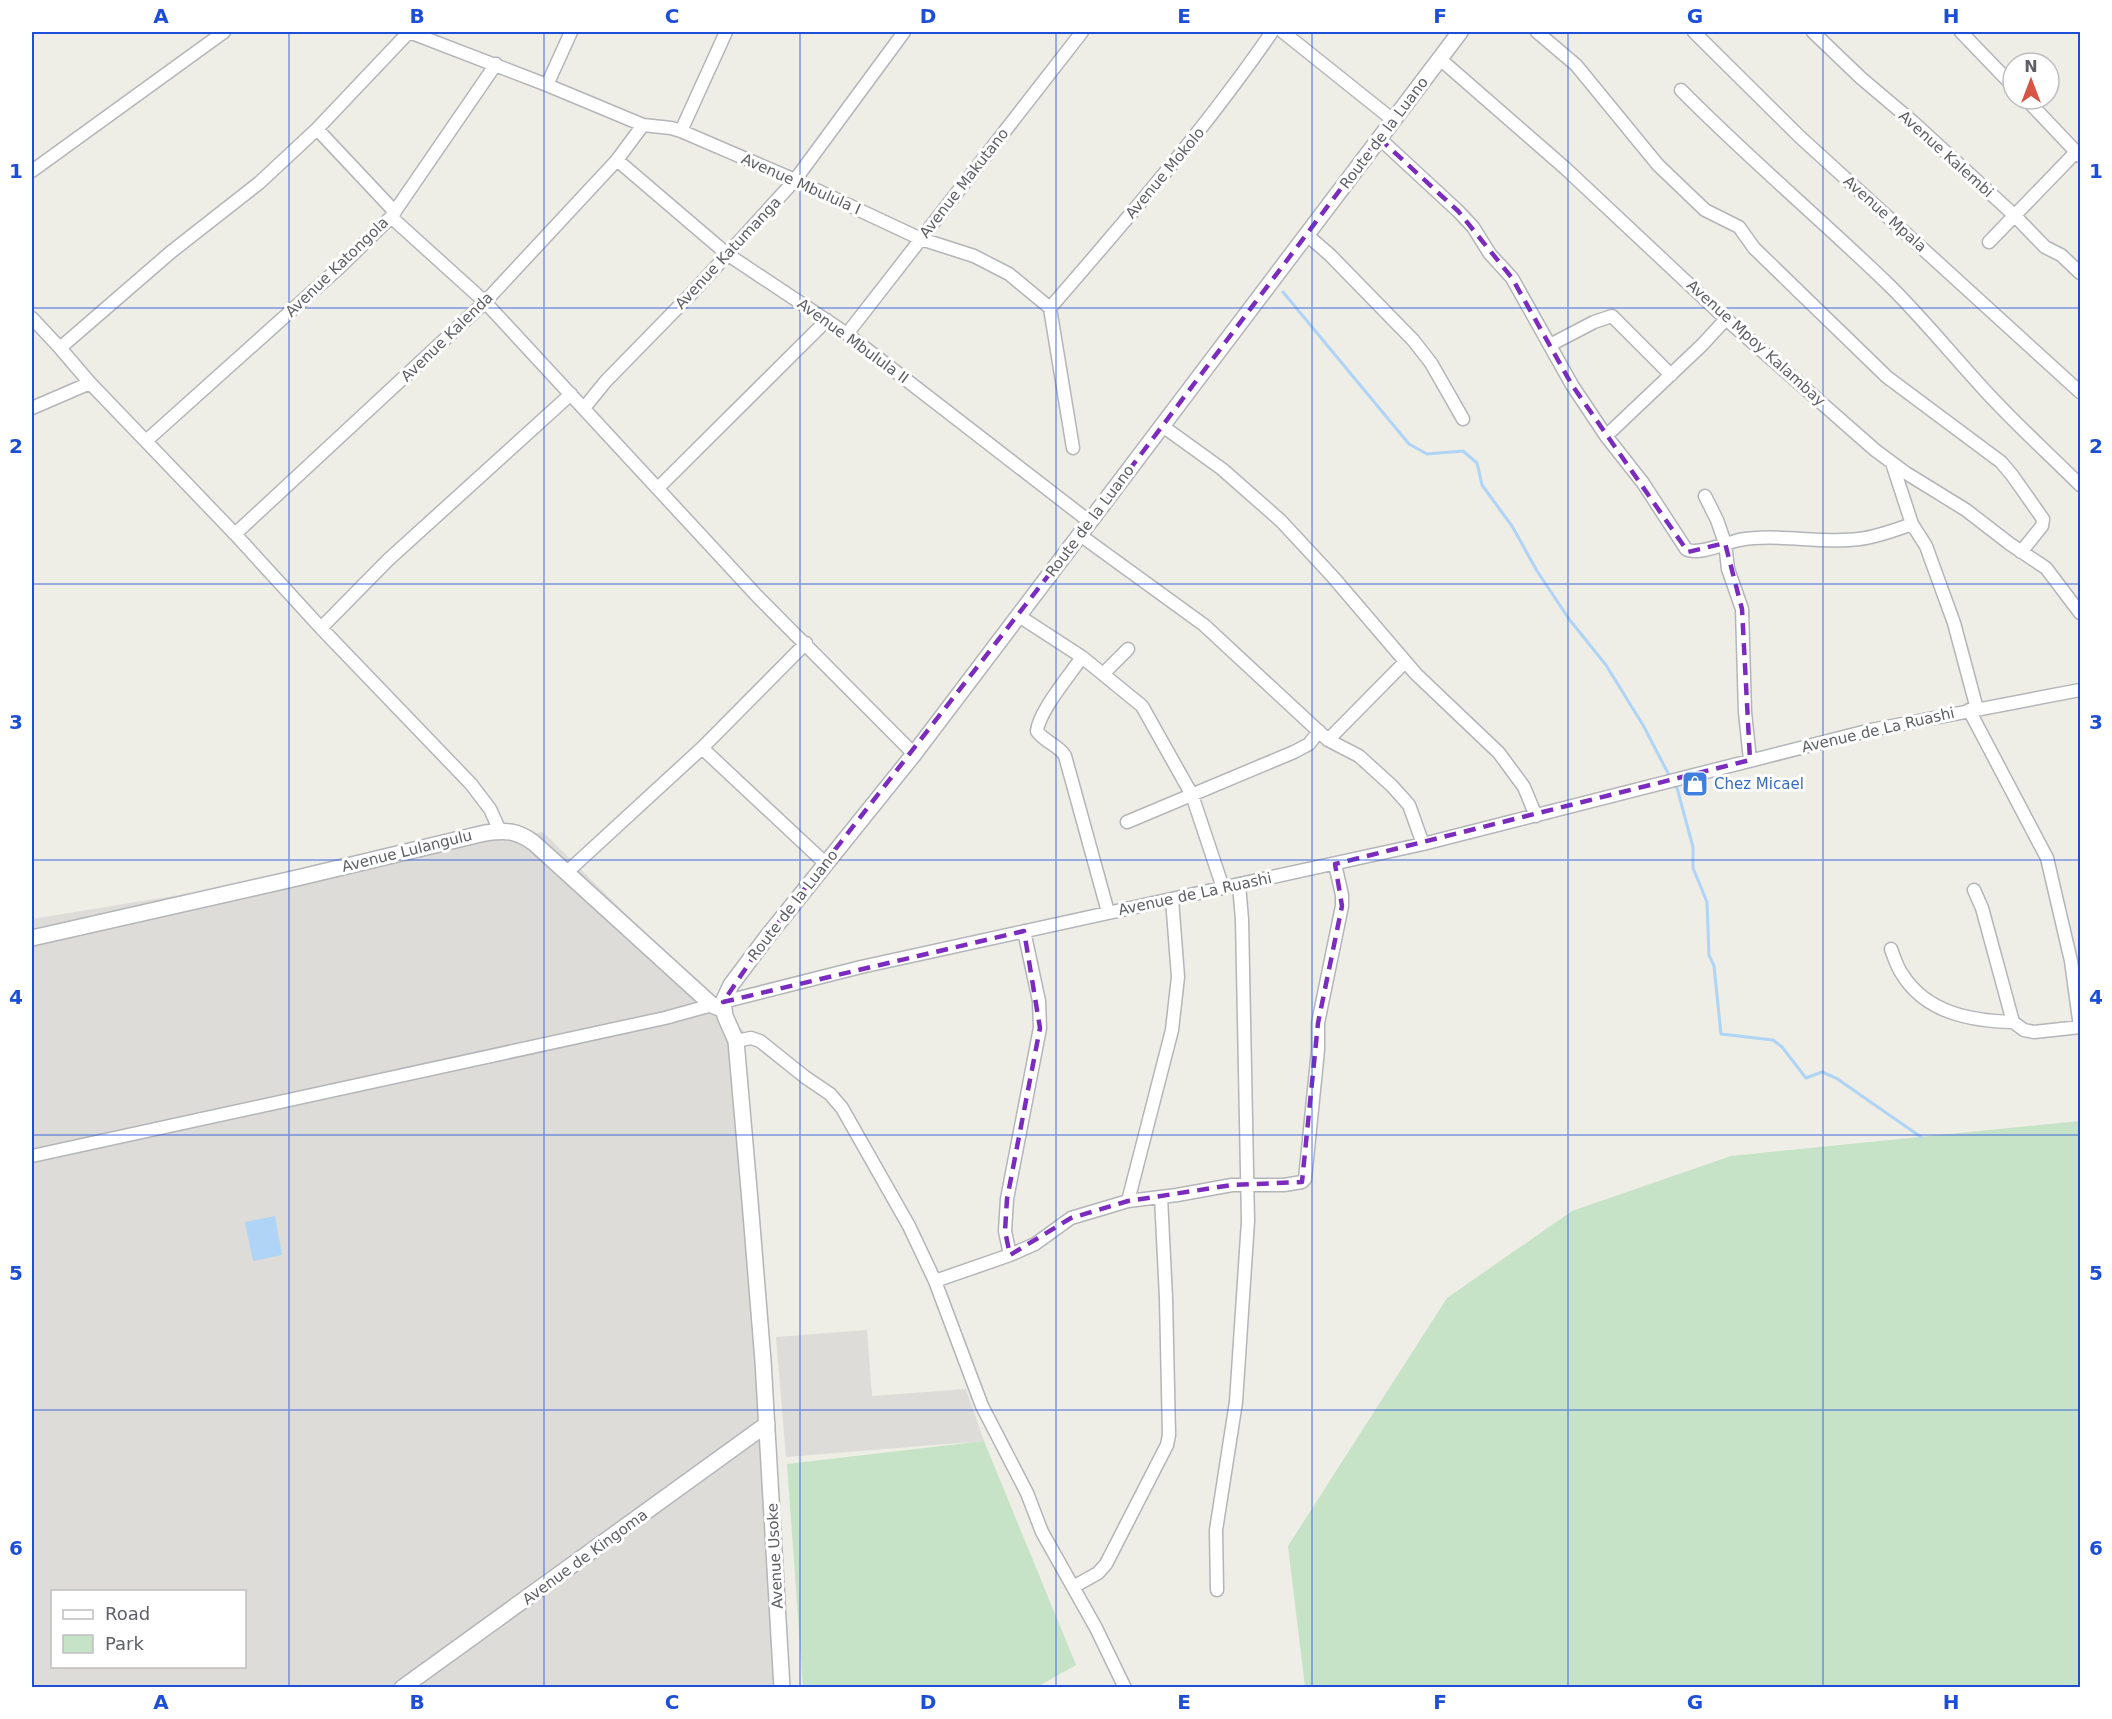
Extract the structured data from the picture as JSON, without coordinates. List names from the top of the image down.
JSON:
{
  "streets": {
    "street": [
      "Route de la Luano",
      "Avenue Kalembi",
      "Avenue Mokolo",
      "Avenue Makutano",
      "Avenue Mbulula I",
      "Avenue Mpala",
      "Avenue Katumanga",
      "Avenue Katongola",
      "Avenue Kalenda",
      "Avenue Mbulula II",
      "Avenue Mpoy Kalambay",
      "Avenue de La Ruashi",
      "Avenue Lulangulu",
      "Avenue Usoke",
      "Avenue de Kingoma"
    ]
  },
  "crossings": [
    ["Route de la Luano", "Avenue Mbulula II"],
    ["Route de la Luano", "Avenue Mpoy Kalambay"],
    ["Route de la Luano", "Avenue de La Ruashi"],
    ["Route de la Luano", "Avenue Lulangulu"],
    ["Route de la Luano", "Avenue Usoke"],
    ["Avenue Mokolo", "Avenue Mbulula I"],
    ["Avenue Makutano", "Avenue Mbulula I"],
    ["Avenue Makutano", "Avenue Mbulula II"],
    ["Avenue Mbulula I", "Avenue Katumanga"],
    ["Avenue Mbulula I", "Avenue Katongola"],
    ["Avenue Mbulula I", "Avenue Kalenda"],
    ["Avenue Katumanga", "Avenue Mbulula II"],
    ["Avenue Kalenda", "Avenue Mbulula II"],
    ["Avenue de La Ruashi", "Avenue Lulangulu"],
    ["Avenue de La Ruashi", "Avenue Usoke"],
    ["Avenue Lulangulu", "Avenue Usoke"],
    ["Avenue Usoke", "Avenue de Kingoma"]
  ],
  "places": {
    "shop": ["Chez Micael"]
  },
  "legend": ["Road", "Park"],
  "north": "top",
  "grid": {
    "columns": [
      "A",
      "B",
      "C",
      "D",
      "E",
      "F",
      "G",
      "H"
    ],
    "rows": [
      "1",
      "2",
      "3",
      "4",
      "5",
      "6"
    ]
  }
}
